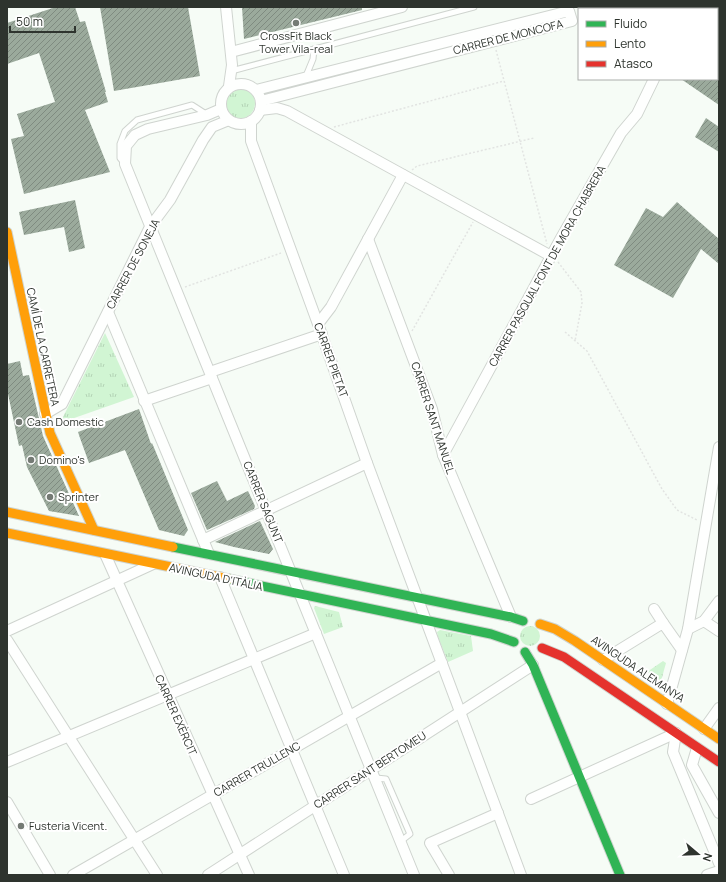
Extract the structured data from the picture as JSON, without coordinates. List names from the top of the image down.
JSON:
{
  "streets": {
    "main road": ["CAMÍ DE LA CARRETERA", "AVINGUDA D'ITÀLIA", "AVINGUDA ALEMANYA"],
    "street": [
      "CARRER DE MONCOFA",
      "CARRER DE SONEJA",
      "CARRER PASQUAL FONT DE MORA CHABRERA",
      "CARRER PIETAT",
      "CARRER SANT MANUEL",
      "CARRER SAGUNT",
      "CARRER EXÈRCIT",
      "CARRER TRULLENC",
      "CARRER SANT BERTOMEU"
    ]
  },
  "crossings": [
    ["CARRER DE MONCOFA", "CARRER DE SONEJA"],
    ["CARRER DE MONCOFA", "CARRER PIETAT"],
    ["CARRER DE MONCOFA", "CARRER SAGUNT"],
    ["CARRER DE SONEJA", "CAMÍ DE LA CARRETERA"],
    ["CARRER DE SONEJA", "CARRER PIETAT"],
    ["CARRER DE SONEJA", "CARRER SAGUNT"],
    ["CARRER PASQUAL FONT DE MORA CHABRERA", "CARRER SANT MANUEL"],
    ["CAMÍ DE LA CARRETERA", "AVINGUDA D'ITÀLIA"],
    ["CARRER PIETAT", "CARRER SAGUNT"],
    ["CARRER PIETAT", "AVINGUDA D'ITÀLIA"],
    ["CARRER SANT MANUEL", "AVINGUDA D'ITÀLIA"],
    ["CARRER SAGUNT", "AVINGUDA D'ITÀLIA"],
    ["CARRER SAGUNT", "CARRER TRULLENC"],
    ["CARRER SAGUNT", "CARRER SANT BERTOMEU"],
    ["AVINGUDA D'ITÀLIA", "AVINGUDA ALEMANYA"],
    ["AVINGUDA D'ITÀLIA", "CARRER EXÈRCIT"],
    ["CARRER EXÈRCIT", "CARRER TRULLENC"],
    ["CARRER EXÈRCIT", "CARRER SANT BERTOMEU"]
  ],
  "places": [
    "CrossFit Black Tower Vila-real",
    "Cash Domestic",
    "Domino's",
    "Sprinter",
    "Fusteria Vicent."
  ],
  "legend": ["Fluido", "Lento", "Atasco"],
  "scale_bar": "50 m",
  "north": "right"
}
